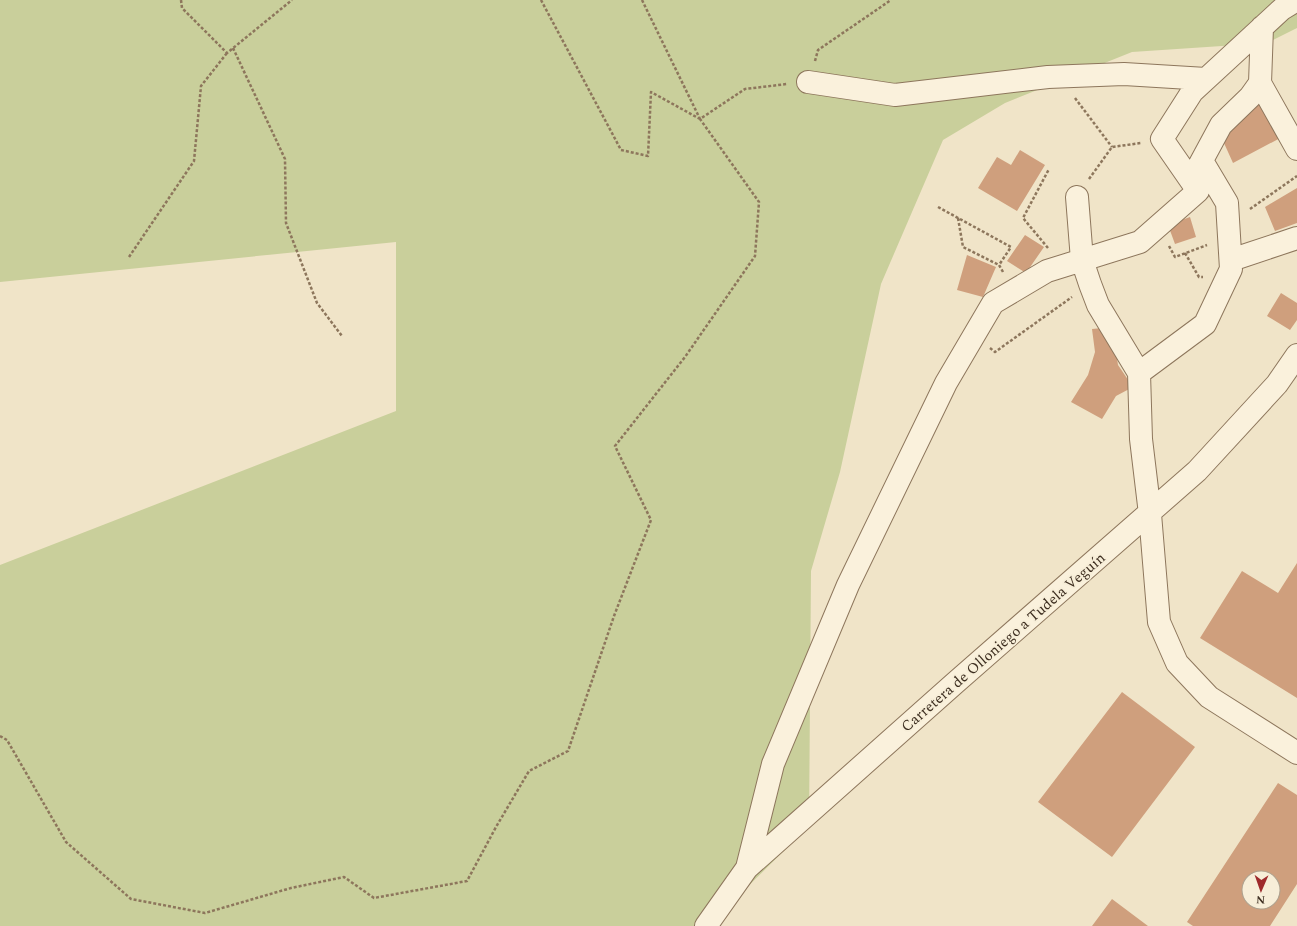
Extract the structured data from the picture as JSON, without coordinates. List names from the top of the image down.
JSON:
{
  "streets": {
    "street": ["Carretera de Olloniego a Tudela Veguín"]
  },
  "north": "bottom"
}
